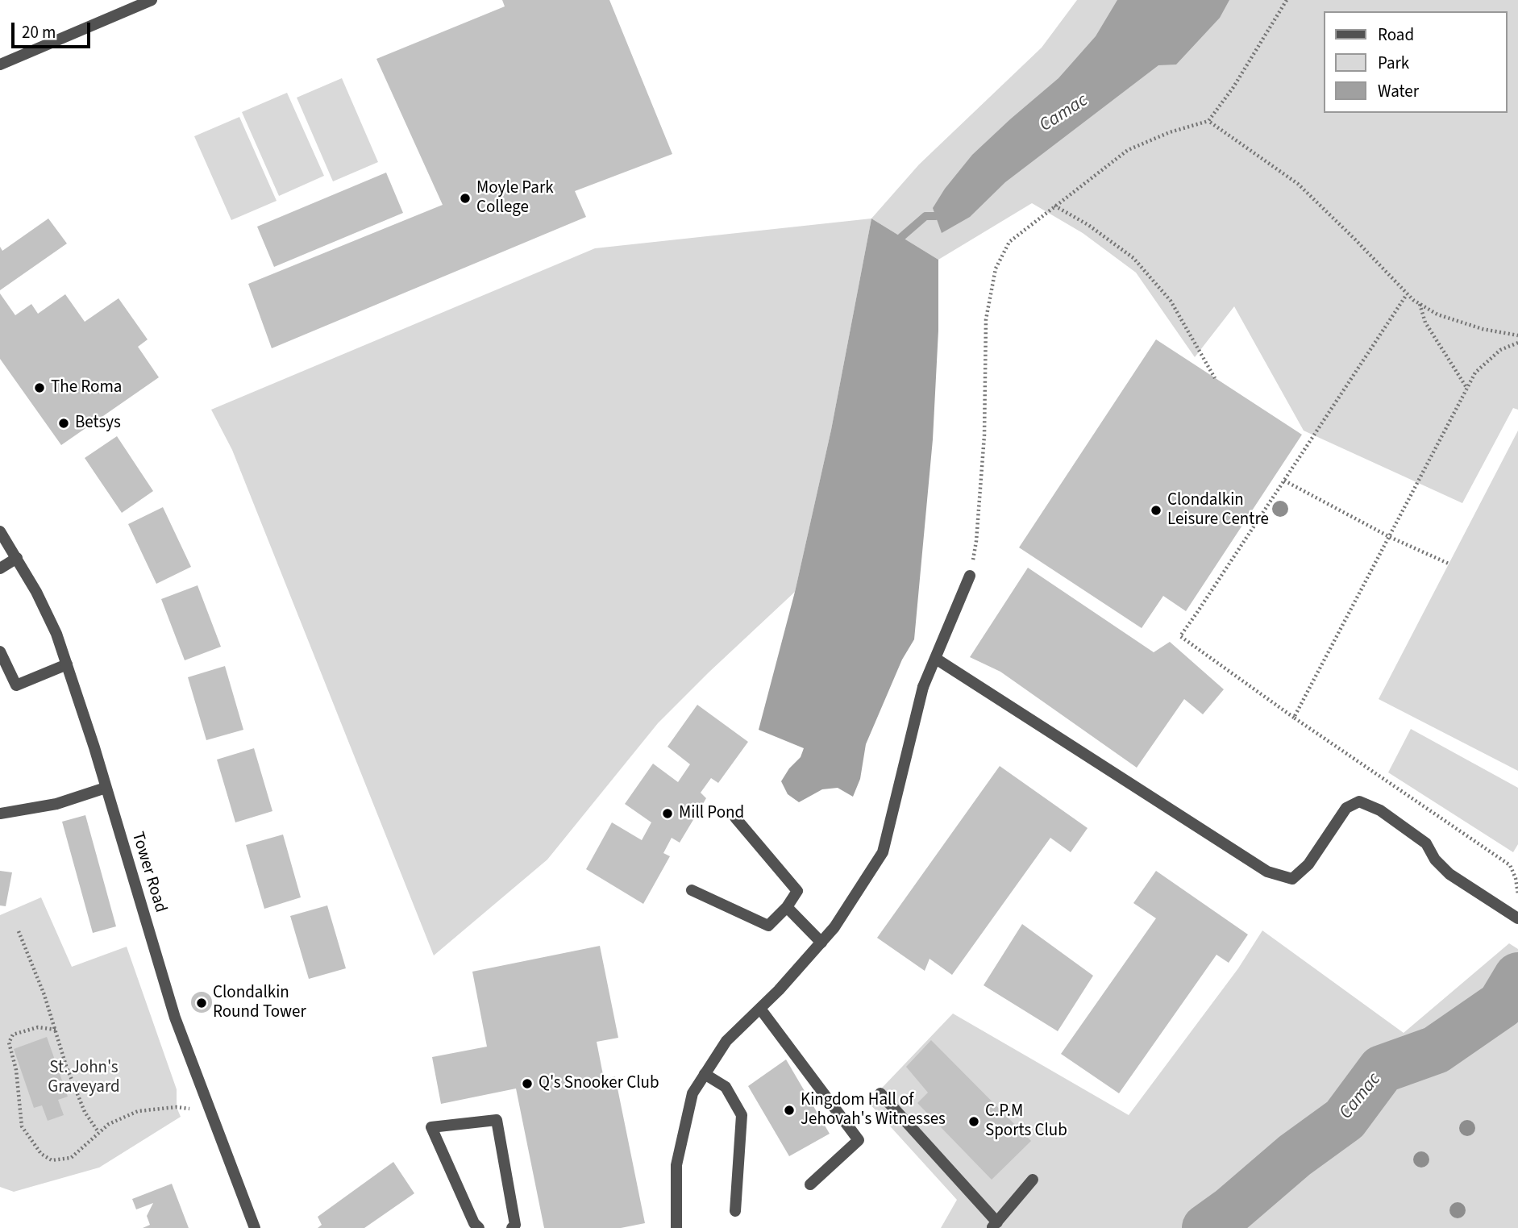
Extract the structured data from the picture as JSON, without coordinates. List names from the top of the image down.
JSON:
{
  "streets": {
    "street": ["Tower Road"]
  },
  "water": ["Camac"],
  "parks": ["St. John's Graveyard"],
  "places": [
    "Moyle Park College",
    "The Roma",
    "Betsys",
    "Clondalkin Leisure Centre",
    "Mill Pond",
    "Clondalkin Round Tower",
    "Q's Snooker Club",
    "Kingdom Hall of Jehovah's Witnesses",
    "C.P.M Sports Club"
  ],
  "legend": ["Road", "Park", "Water"],
  "scale_bar": "20 m"
}
